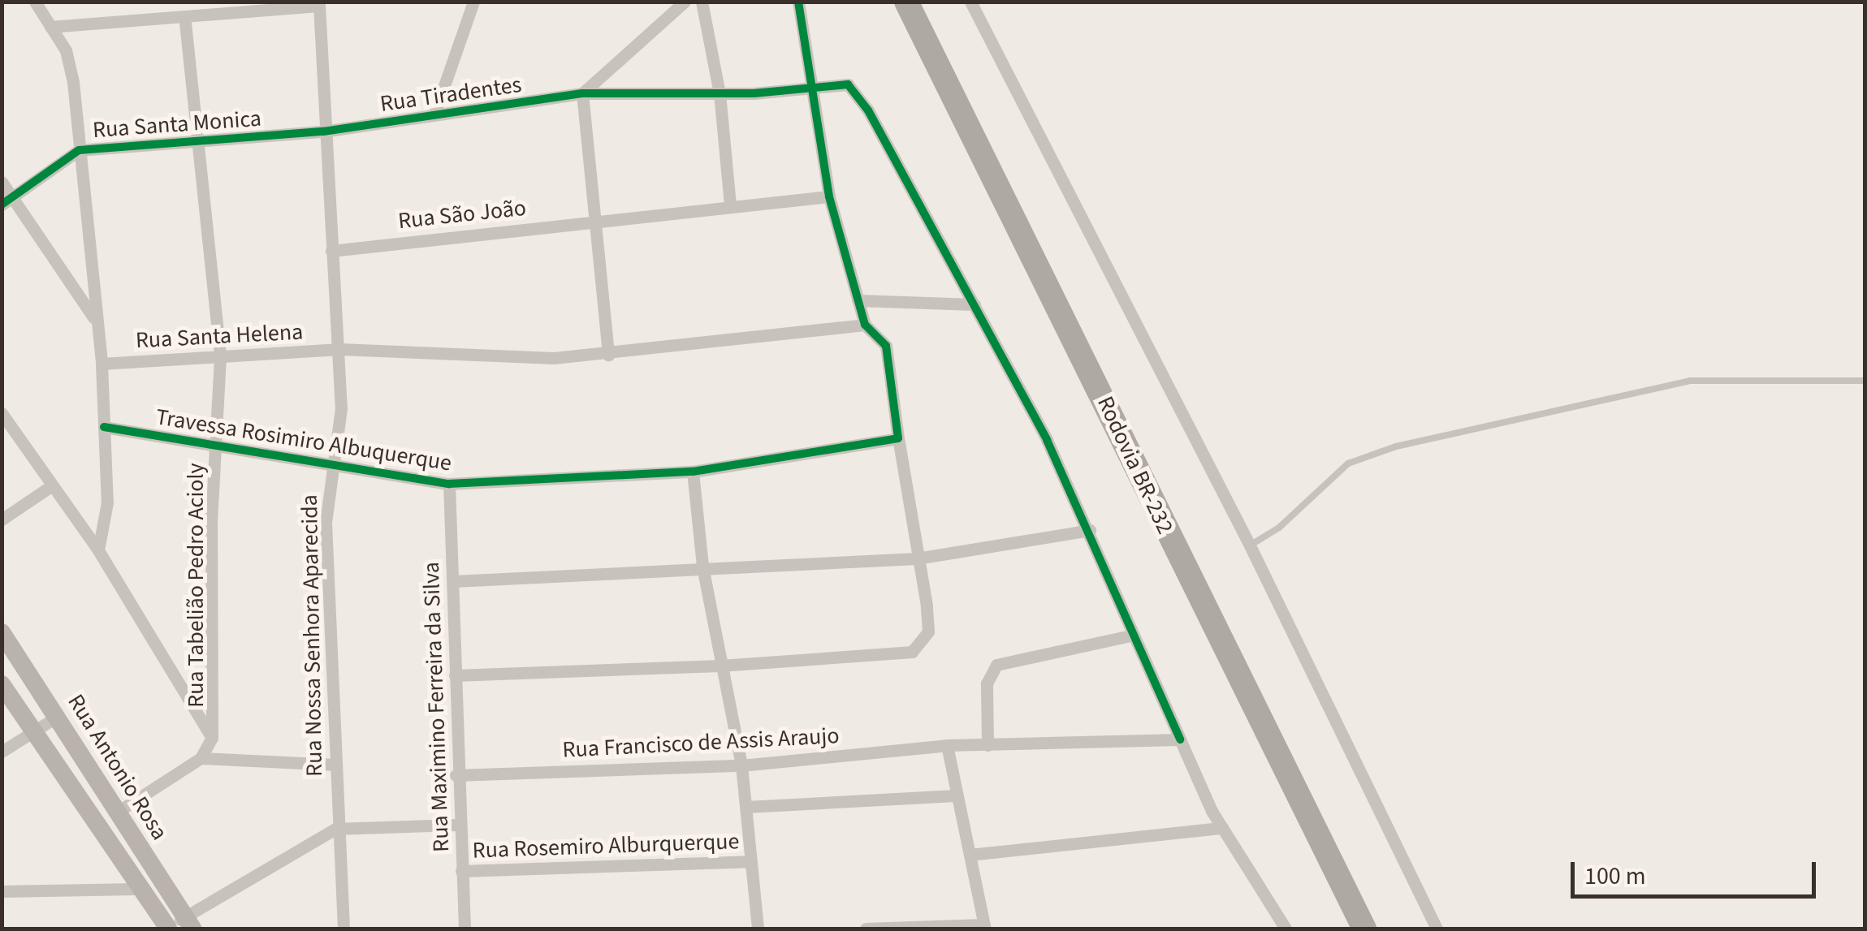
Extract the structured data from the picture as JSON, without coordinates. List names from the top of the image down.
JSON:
{
  "streets": {
    "highway": ["Rodovia BR-232"],
    "main road": ["Rua Antonio Rosa"],
    "street": [
      "Rua Tiradentes",
      "Rua Santa Monica",
      "Rua São João",
      "Rua Santa Helena",
      "Travessa Rosimiro Albuquerque",
      "Rua Tabelião Pedro Acioly",
      "Rua Nossa Senhora Aparecida",
      "Rua Maximino Ferreira da Silva",
      "Rua Francisco de Assis Araujo",
      "Rua Rosemiro Alburquerque"
    ]
  },
  "crossings": [
    ["Rua Tiradentes", "Rua Santa Monica"],
    ["Rua Tiradentes", "Rua Nossa Senhora Aparecida"],
    ["Rua Tiradentes", "Rua Francisco de Assis Araujo"],
    ["Rua Santa Monica", "Rua Tabelião Pedro Acioly"],
    ["Rua Santa Monica", "Rua Nossa Senhora Aparecida"],
    ["Rua São João", "Rua Nossa Senhora Aparecida"],
    ["Rua Santa Helena", "Rua Tabelião Pedro Acioly"],
    ["Rua Santa Helena", "Rua Nossa Senhora Aparecida"],
    ["Travessa Rosimiro Albuquerque", "Rua Tabelião Pedro Acioly"],
    ["Travessa Rosimiro Albuquerque", "Rua Nossa Senhora Aparecida"],
    ["Travessa Rosimiro Albuquerque", "Rua Maximino Ferreira da Silva"],
    ["Rua Tabelião Pedro Acioly", "Rua Antonio Rosa"],
    ["Rua Maximino Ferreira da Silva", "Rua Francisco de Assis Araujo"],
    ["Rua Maximino Ferreira da Silva", "Rua Rosemiro Alburquerque"]
  ],
  "scale_bar": "100 m"
}
